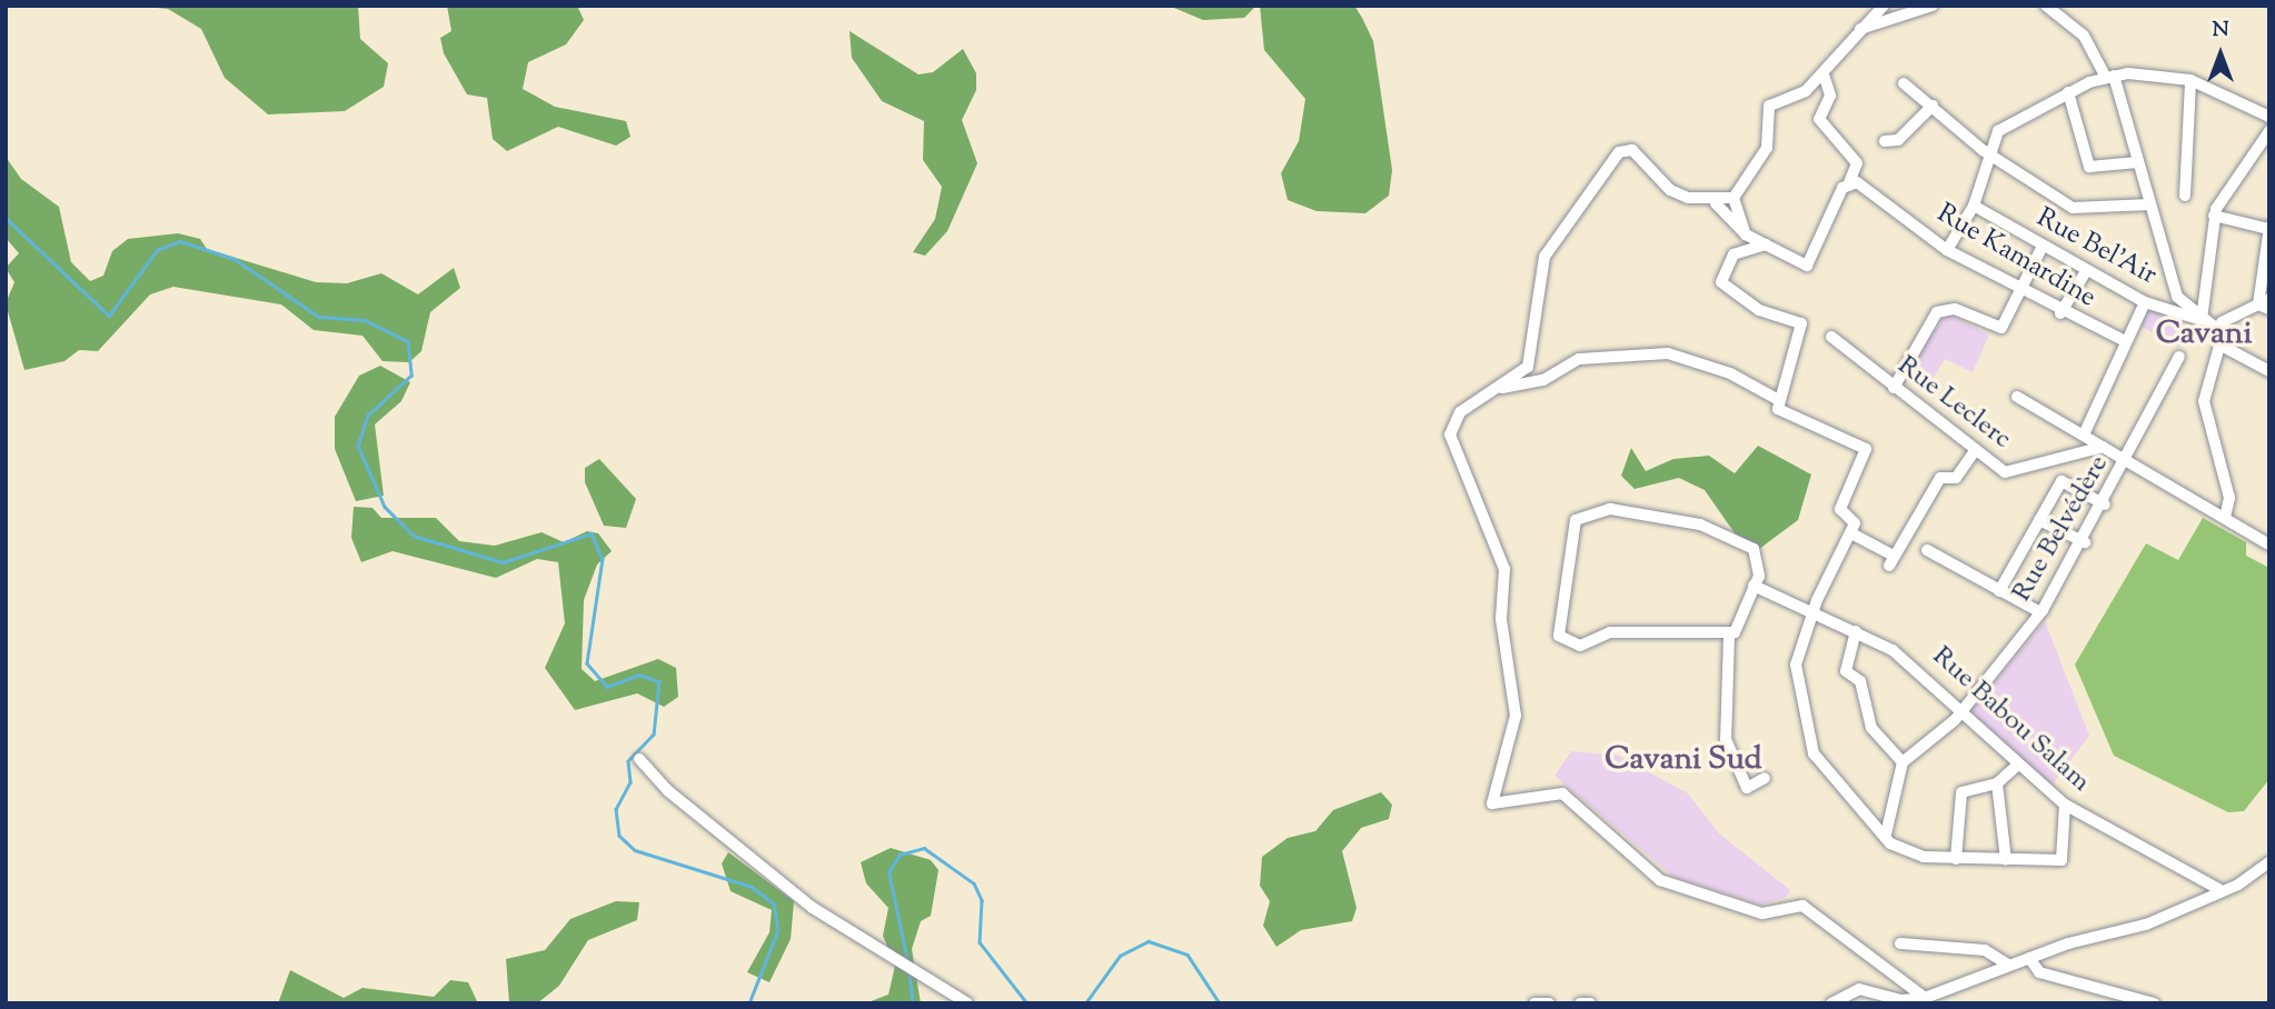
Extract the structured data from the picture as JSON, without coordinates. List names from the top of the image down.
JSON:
{
  "streets": {
    "street": [
      "Rue Bel’Air",
      "Rue Kamardine",
      "Rue Leclerc",
      "Rue Belvédère",
      "Rue Babou Salam"
    ]
  },
  "crossings": [
    ["Rue Belvédère", "Rue Babou Salam"]
  ],
  "districts": ["Cavani", "Cavani Sud"],
  "north": "top"
}
